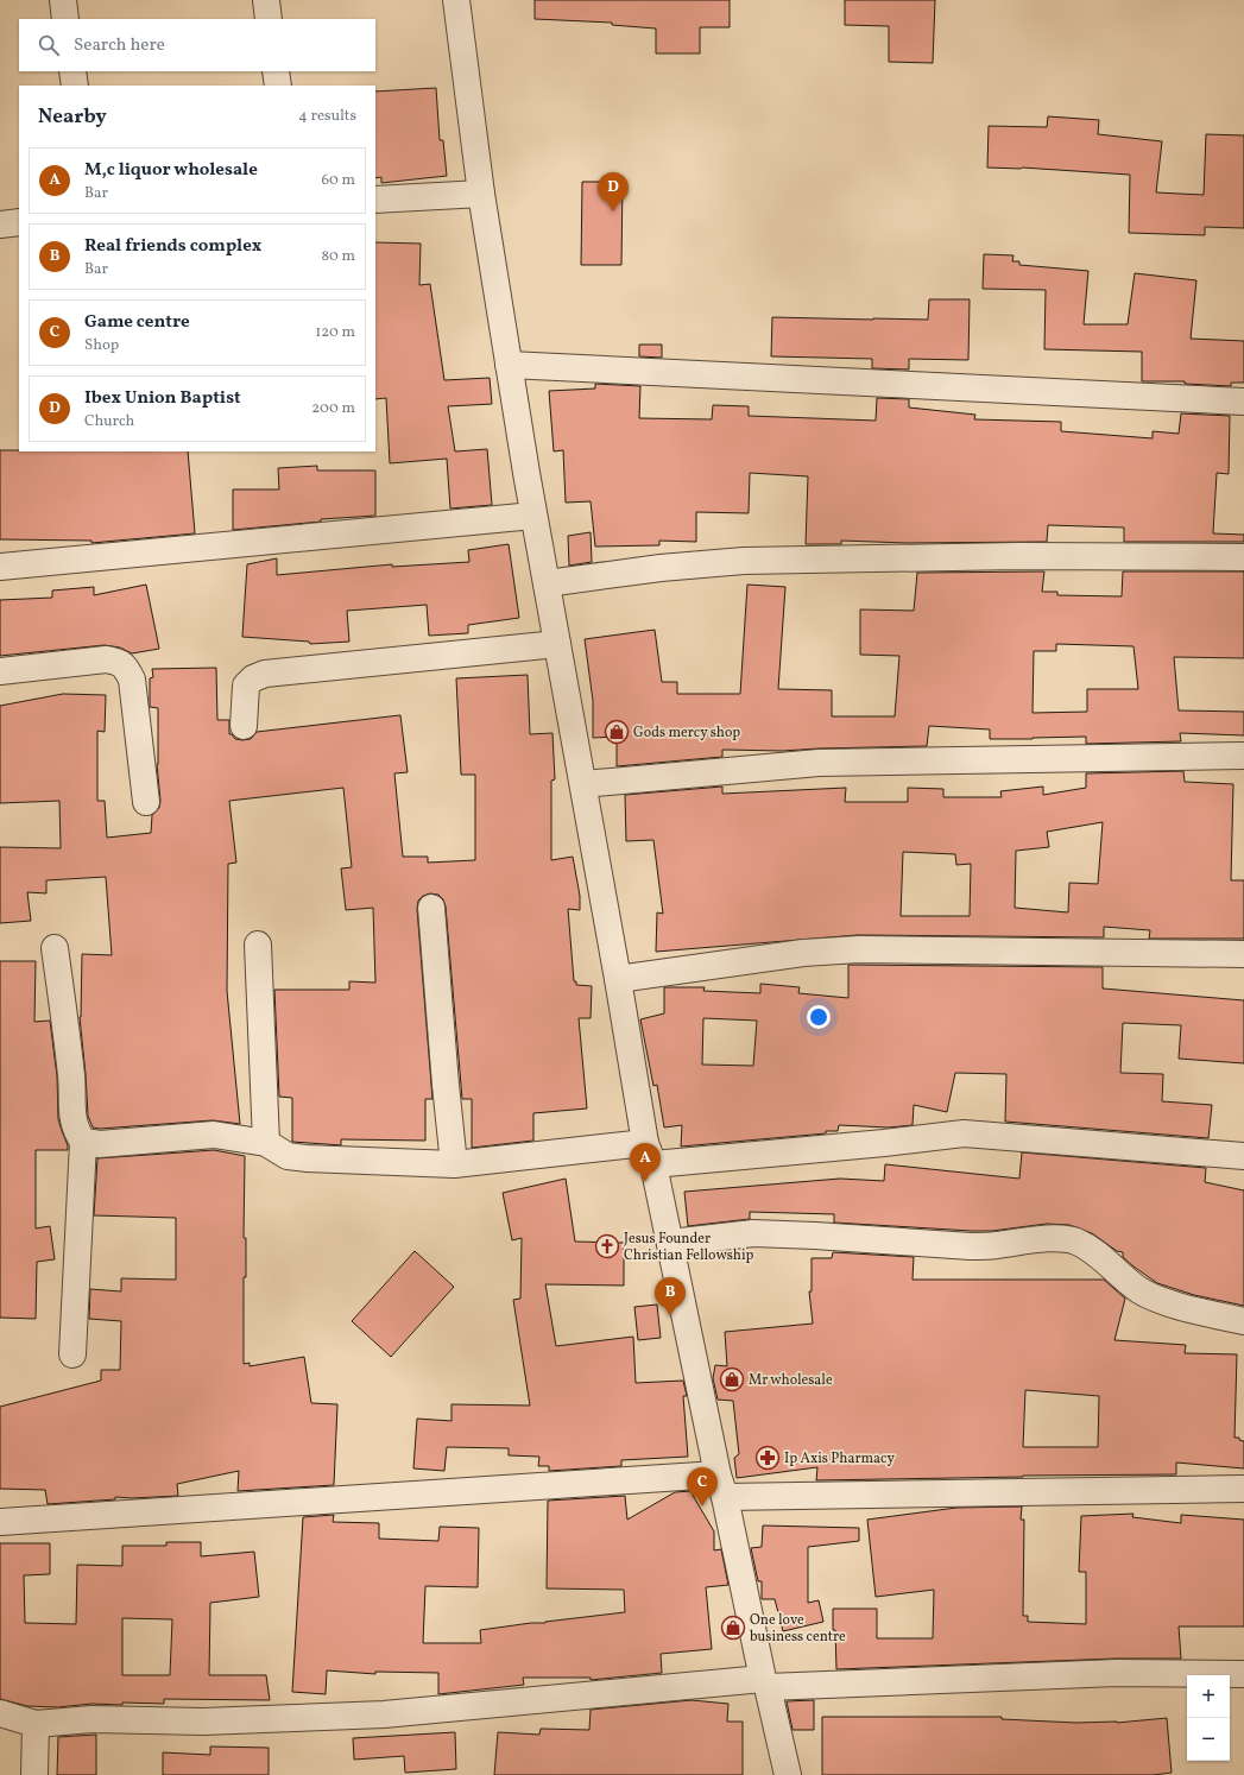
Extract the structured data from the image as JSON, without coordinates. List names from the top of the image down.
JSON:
{
  "places": {
    "shop": ["Gods mercy shop", "Mr wholesale", "One love business centre"],
    "church": ["Jesus Founder Christian Fellowship"],
    "pharmacy": ["Ip Axis Pharmacy"]
  },
  "page": {
    "search": "Search here",
    "heading": ["Nearby", "4 results"],
    "list": [
      {
        "mark": "A",
        "name": "M,c liquor wholesale",
        "note": "Bar",
        "value": "60 m"
      },
      {
        "mark": "B",
        "name": "Real friends complex",
        "note": "Bar",
        "value": "80 m"
      },
      {
        "mark": "C",
        "name": "Game centre",
        "note": "Shop",
        "value": "120 m"
      },
      {
        "mark": "D",
        "name": "Ibex Union Baptist",
        "note": "Church",
        "value": "200 m"
      }
    ],
    "pins": [
      "D",
      "A",
      "B",
      "C"
    ],
    "map_buttons": ["+", "−"]
  }
}
